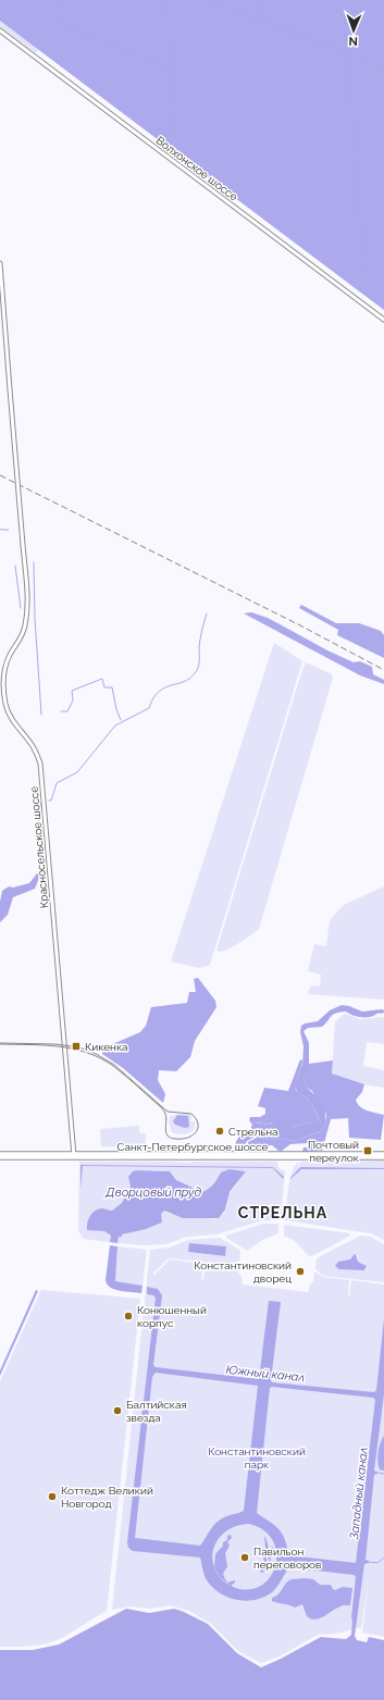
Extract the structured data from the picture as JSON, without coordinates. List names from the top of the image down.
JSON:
{
  "streets": {
    "main road": ["Волхонское шоссе", "Красносельское шоссе", "Санкт-Петербургское шоссе"]
  },
  "crossings": [
    ["Красносельское шоссе", "Санкт-Петербургское шоссе"]
  ],
  "districts": ["СТРЕЛЬНА"],
  "water": ["Дворцовый пруд", "Южный канал", "Западный канал"],
  "parks": ["Константиновский парк"],
  "places": {
    "transit": ["Кикенка", "Почтовый переулок"],
    "other": [
      "Стрельна",
      "Константиновский дворец",
      "Конюшенный корпус",
      "Балтийская звезда",
      "Коттедж Великий Новгород",
      "Павильон переговоров"
    ]
  },
  "north": "bottom"
}
